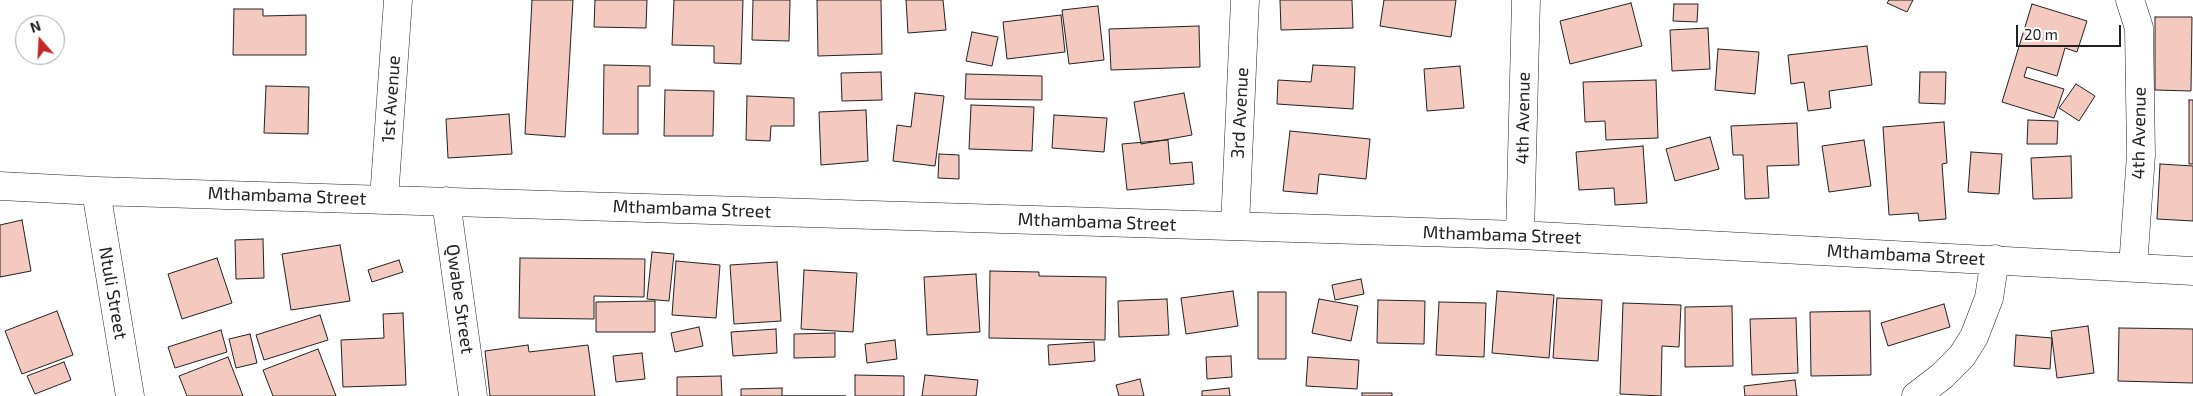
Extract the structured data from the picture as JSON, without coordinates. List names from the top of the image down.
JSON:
{
  "streets": {
    "street": [
      "1st Avenue",
      "3rd Avenue",
      "4th Avenue",
      "Mthambama Street",
      "Ntuli Street",
      "Qwabe Street"
    ]
  },
  "crossings": [
    ["1st Avenue", "Mthambama Street"],
    ["3rd Avenue", "Mthambama Street"],
    ["4th Avenue", "Mthambama Street"],
    ["Mthambama Street", "Ntuli Street"],
    ["Mthambama Street", "Qwabe Street"]
  ],
  "scale_bar": "20 m",
  "north": "top"
}
